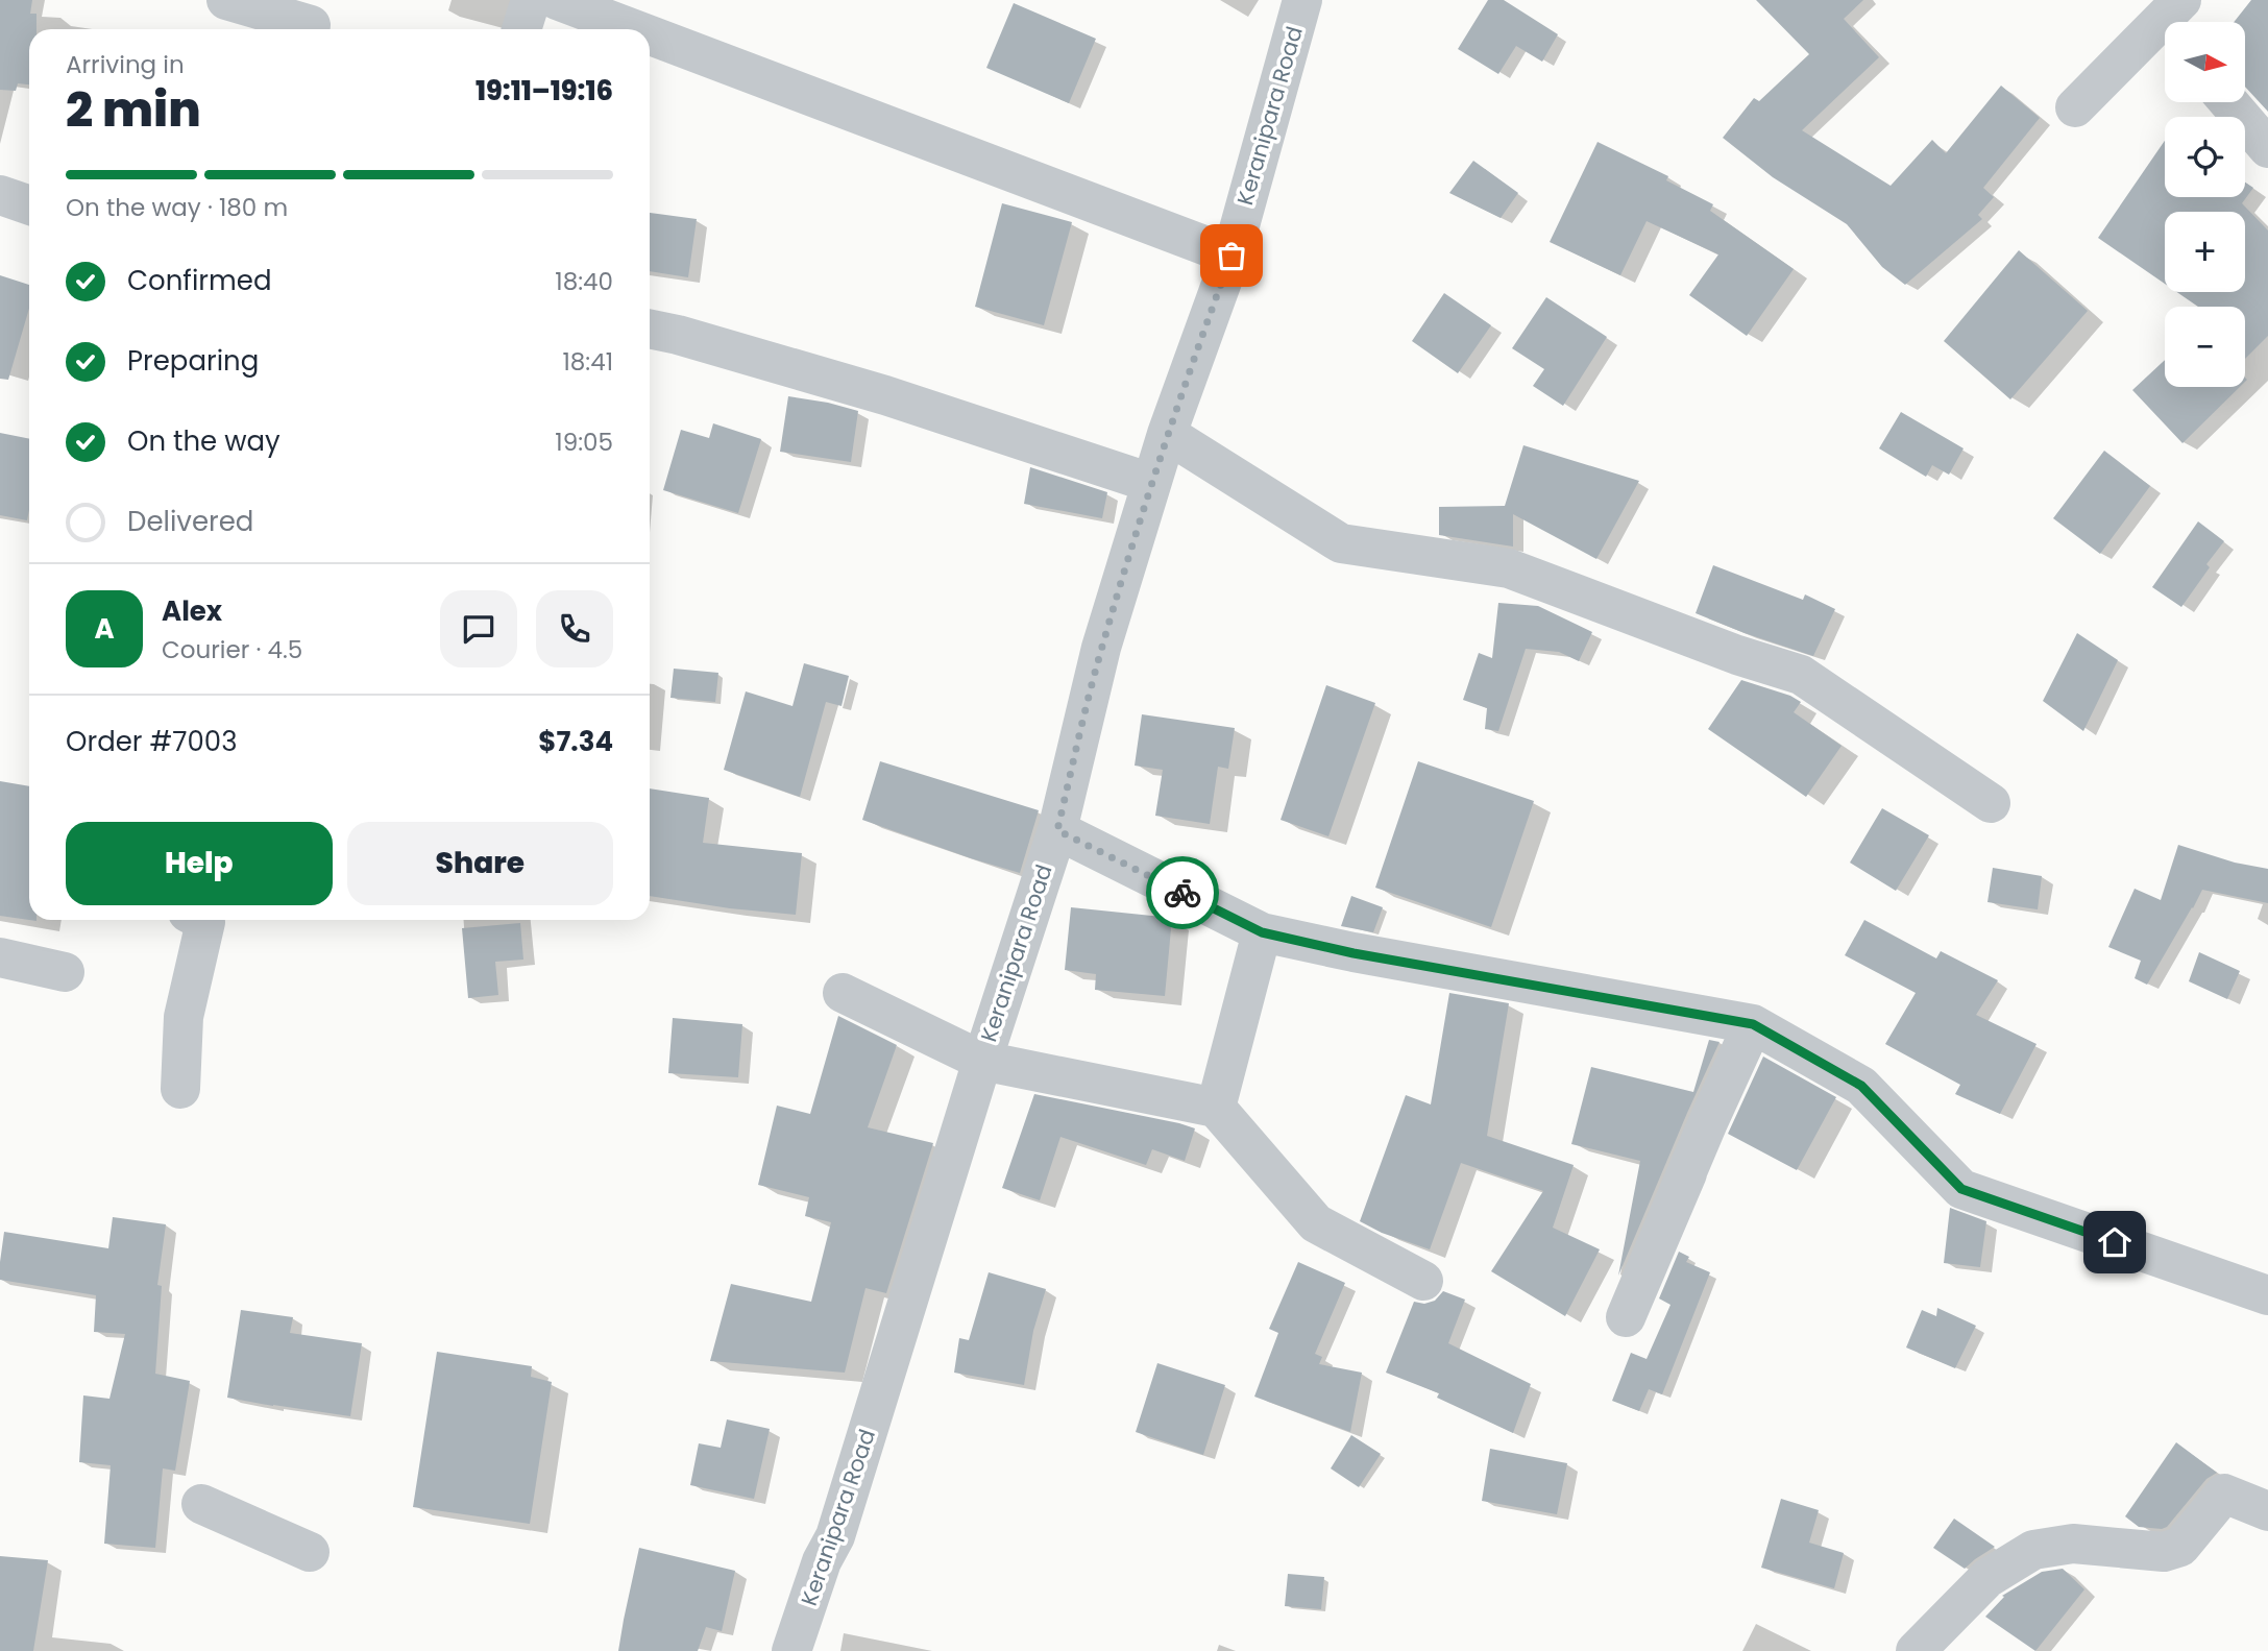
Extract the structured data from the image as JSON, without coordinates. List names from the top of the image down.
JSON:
{
  "streets": {
    "street": ["Keranipara Road"]
  },
  "north": "right",
  "page": {
    "map_buttons": ["+", "−"],
    "heading": ["2 min", "Arriving in", "19:11–19:16"],
    "panel": [
      "Alex",
      "Courier · 4.5",
      "Order #7003",
      "$7.34"
    ],
    "bar": "On the way · 180 m",
    "list": [
      ["Confirmed", "18:40"],
      ["Preparing", "18:41"],
      ["On the way", "19:05"],
      "Delivered"
    ],
    "round": "A",
    "buttons": ["Help", "Share"]
  }
}
